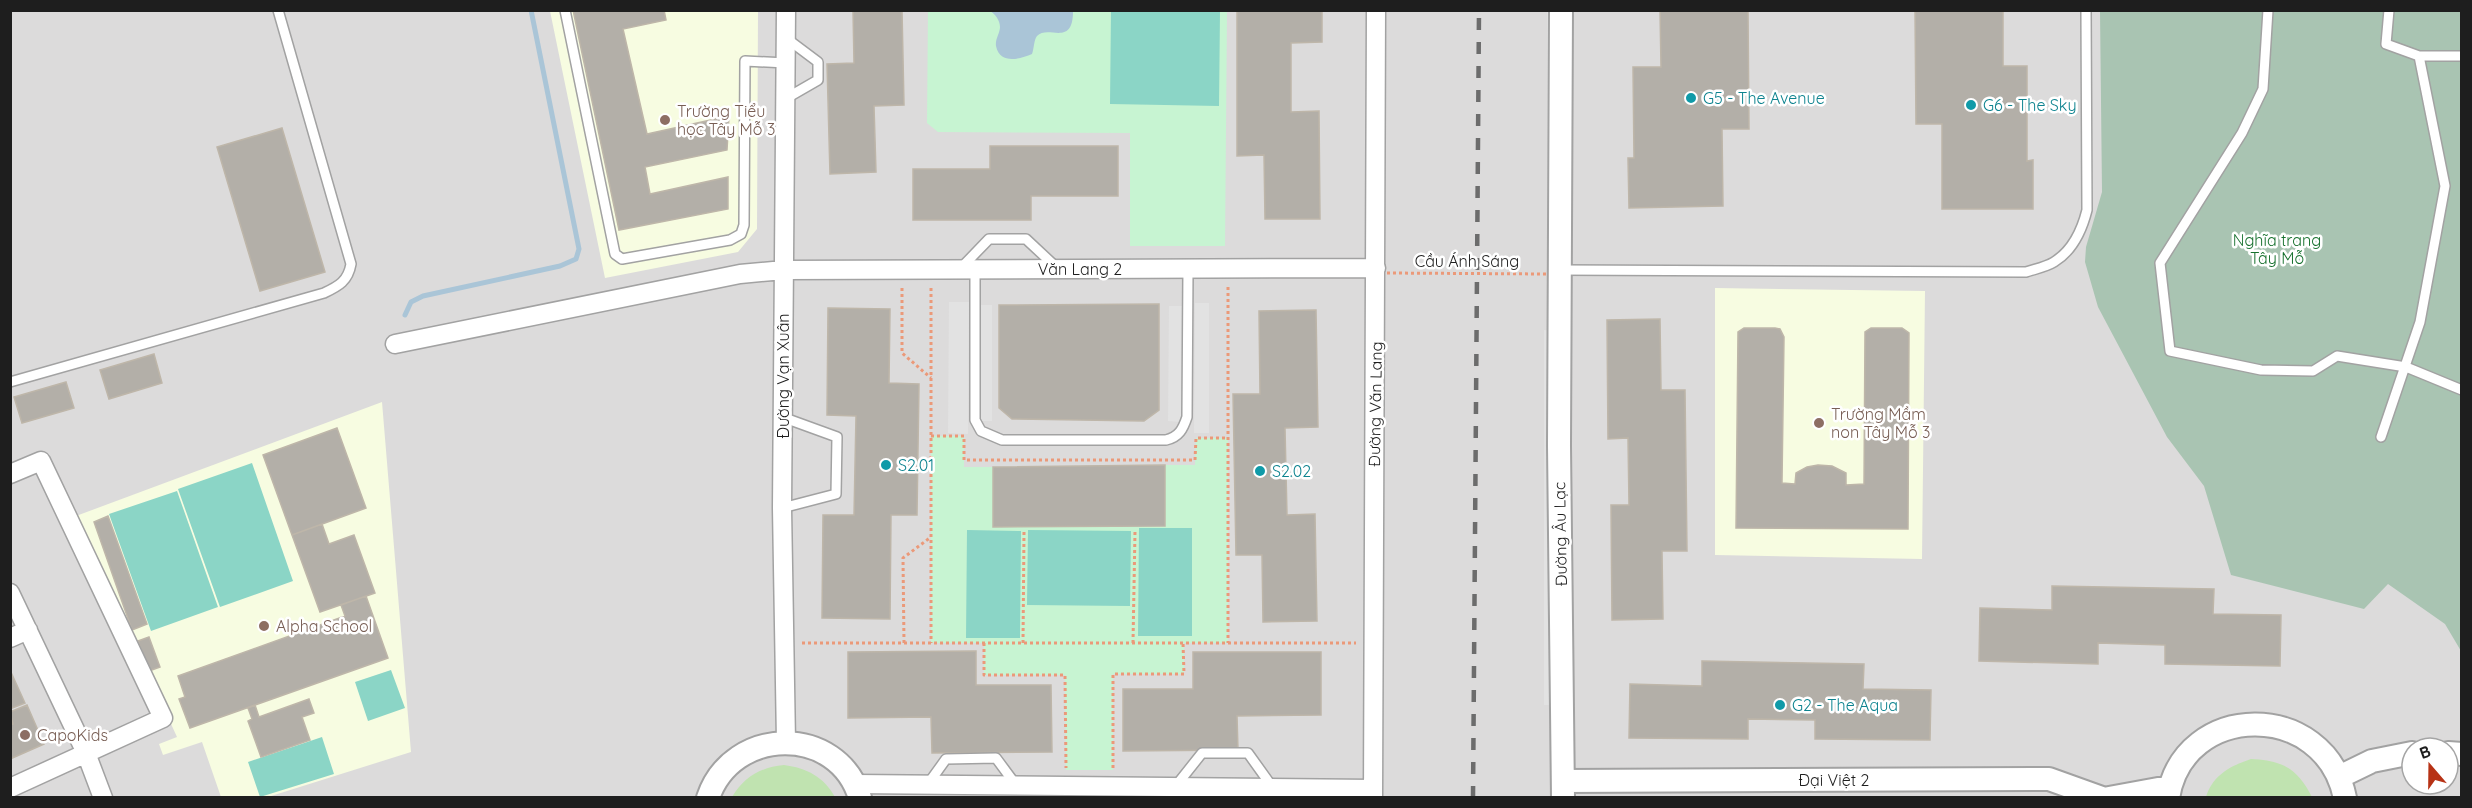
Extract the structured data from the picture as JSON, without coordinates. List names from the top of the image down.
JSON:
{
  "streets": {
    "street": [
      "Văn Lang 2",
      "Đường Vạn Xuân",
      "Đường Văn Lang",
      "Đường Âu Lạc",
      "Đại Việt 2"
    ],
    "path": ["Cầu Ánh Sáng"]
  },
  "crossings": [
    ["Cầu Ánh Sáng", "Văn Lang 2"],
    ["Cầu Ánh Sáng", "Đường Văn Lang"],
    ["Cầu Ánh Sáng", "Đường Âu Lạc"],
    ["Văn Lang 2", "Đường Vạn Xuân"],
    ["Văn Lang 2", "Đường Văn Lang"],
    ["Đường Âu Lạc", "Đại Việt 2"]
  ],
  "parks": ["Nghĩa trang Tây Mỗ"],
  "places": [
    "G5 - The Avenue",
    "G6 - The Sky",
    "Trường Tiểu học Tây Mỗ 3",
    "Trường Mầm non Tây Mỗ 3",
    "S2.01",
    "S2.02",
    "Alpha School",
    "G2 - The Aqua",
    "CapoKids"
  ],
  "north": "top"
}
